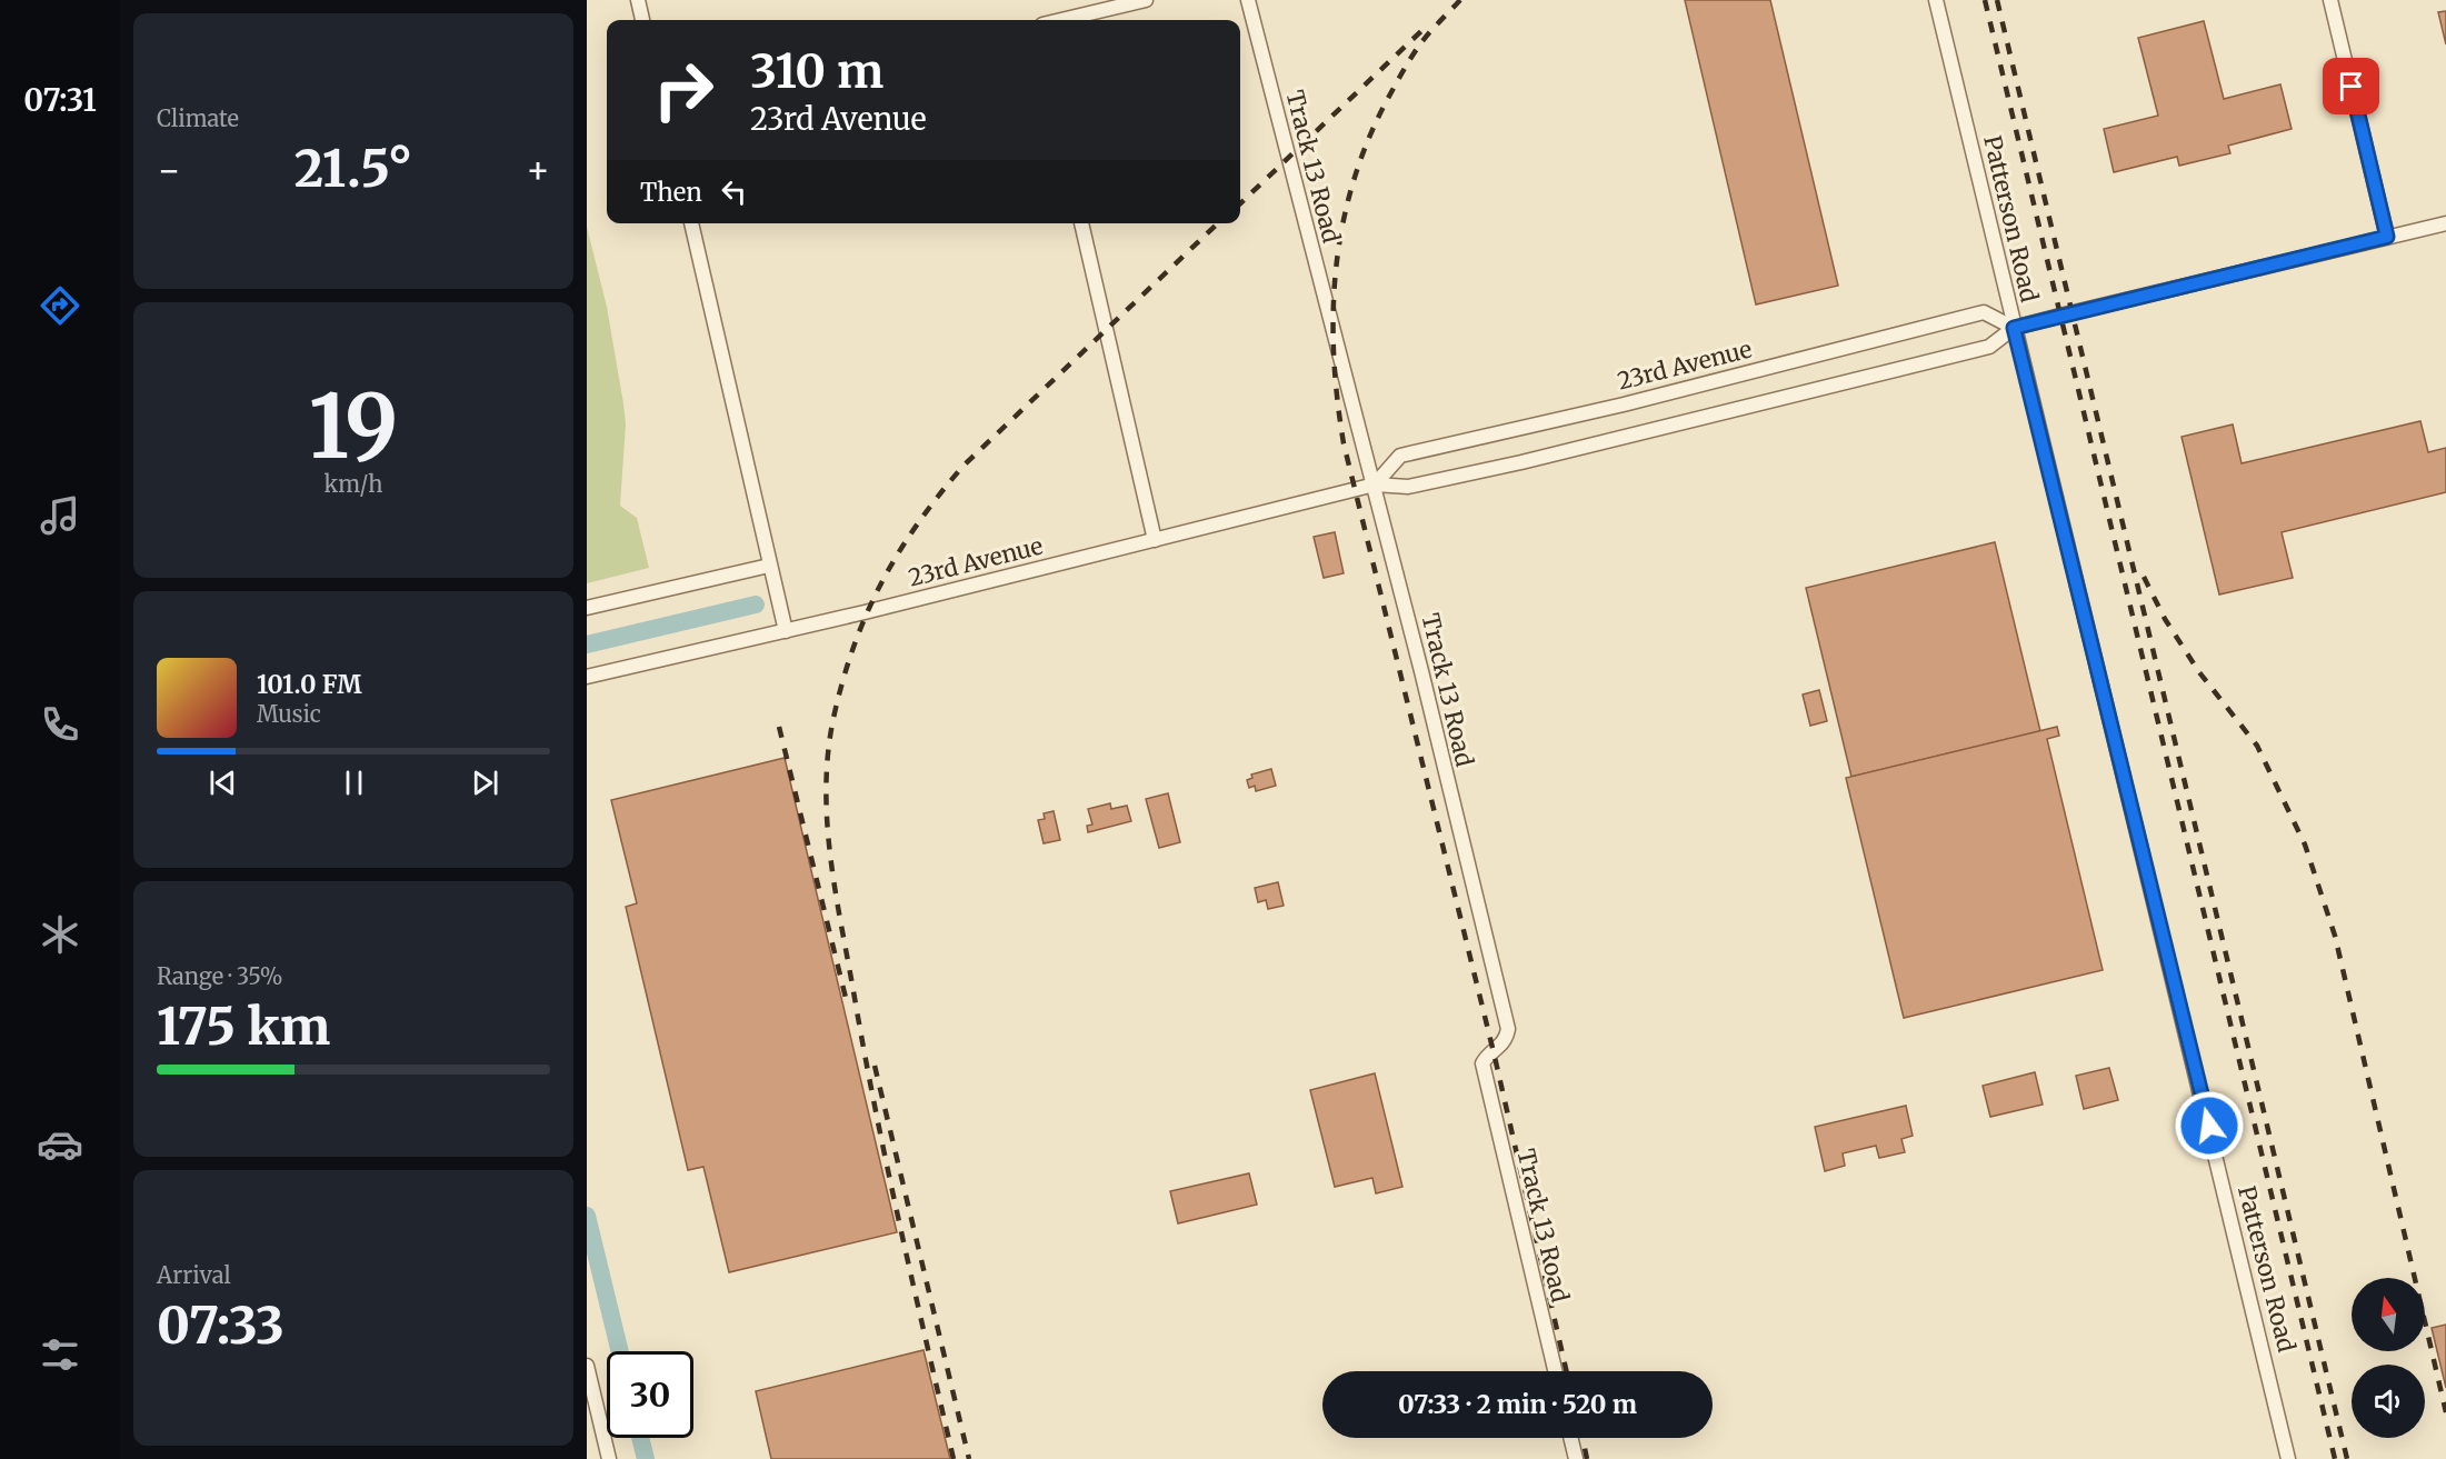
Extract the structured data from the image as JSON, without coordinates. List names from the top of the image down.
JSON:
{
  "streets": {
    "street": ["Track 13 Road", "Patterson Road", "23rd Avenue"]
  },
  "crossings": [
    ["Track 13 Road", "23rd Avenue"],
    ["Patterson Road", "23rd Avenue"]
  ],
  "north": "top",
  "page": {
    "tabs": "07:31",
    "tile": [
      "Climate",
      ["19", "km/h"],
      ["Range · 35%", "175 km"],
      ["Arrival", "07:33"]
    ],
    "turn": ["310 m", "23rd Avenue"],
    "heat": ["−", "21.5°", "+"],
    "then": "Then",
    "song": ["101.0 FM", "Music"],
    "limit": "30",
    "trip": "07:33 · 2 min · 520 m"
  }
}
